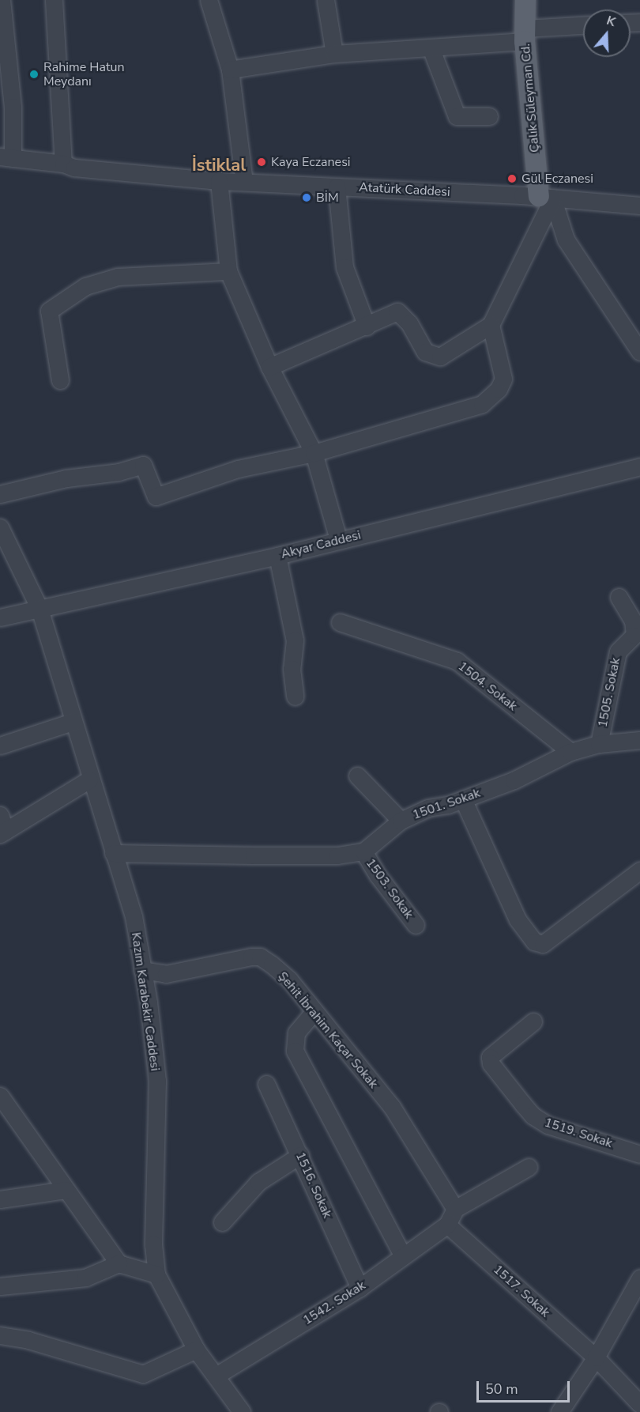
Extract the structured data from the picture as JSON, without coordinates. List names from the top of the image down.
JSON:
{
  "streets": {
    "main road": ["Çalık Süleyman Cd."],
    "street": [
      "Atatürk Caddesi",
      "Akyar Caddesi",
      "1504. Sokak",
      "1505. Sokak",
      "1501. Sokak",
      "1503. Sokak",
      "Kazım Karabekir Caddesi",
      "Şehit İbrahim Kaçar Sokak",
      "1519. Sokak",
      "1516. Sokak",
      "1517. Sokak",
      "1542. Sokak"
    ]
  },
  "crossings": [
    ["Çalık Süleyman Cd.", "Atatürk Caddesi"],
    ["Akyar Caddesi", "Kazım Karabekir Caddesi"],
    ["1504. Sokak", "1501. Sokak"],
    ["1505. Sokak", "1501. Sokak"],
    ["1501. Sokak", "1503. Sokak"],
    ["Kazım Karabekir Caddesi", "Şehit İbrahim Kaçar Sokak"],
    ["Kazım Karabekir Caddesi", "1542. Sokak"],
    ["1516. Sokak", "1542. Sokak"],
    ["1517. Sokak", "1542. Sokak"]
  ],
  "districts": ["İstiklal"],
  "places": [
    "Rahime Hatun Meydanı",
    "Kaya Eczanesi",
    "Gül Eczanesi",
    "BİM"
  ],
  "scale_bar": "50 m",
  "north": "top"
}
